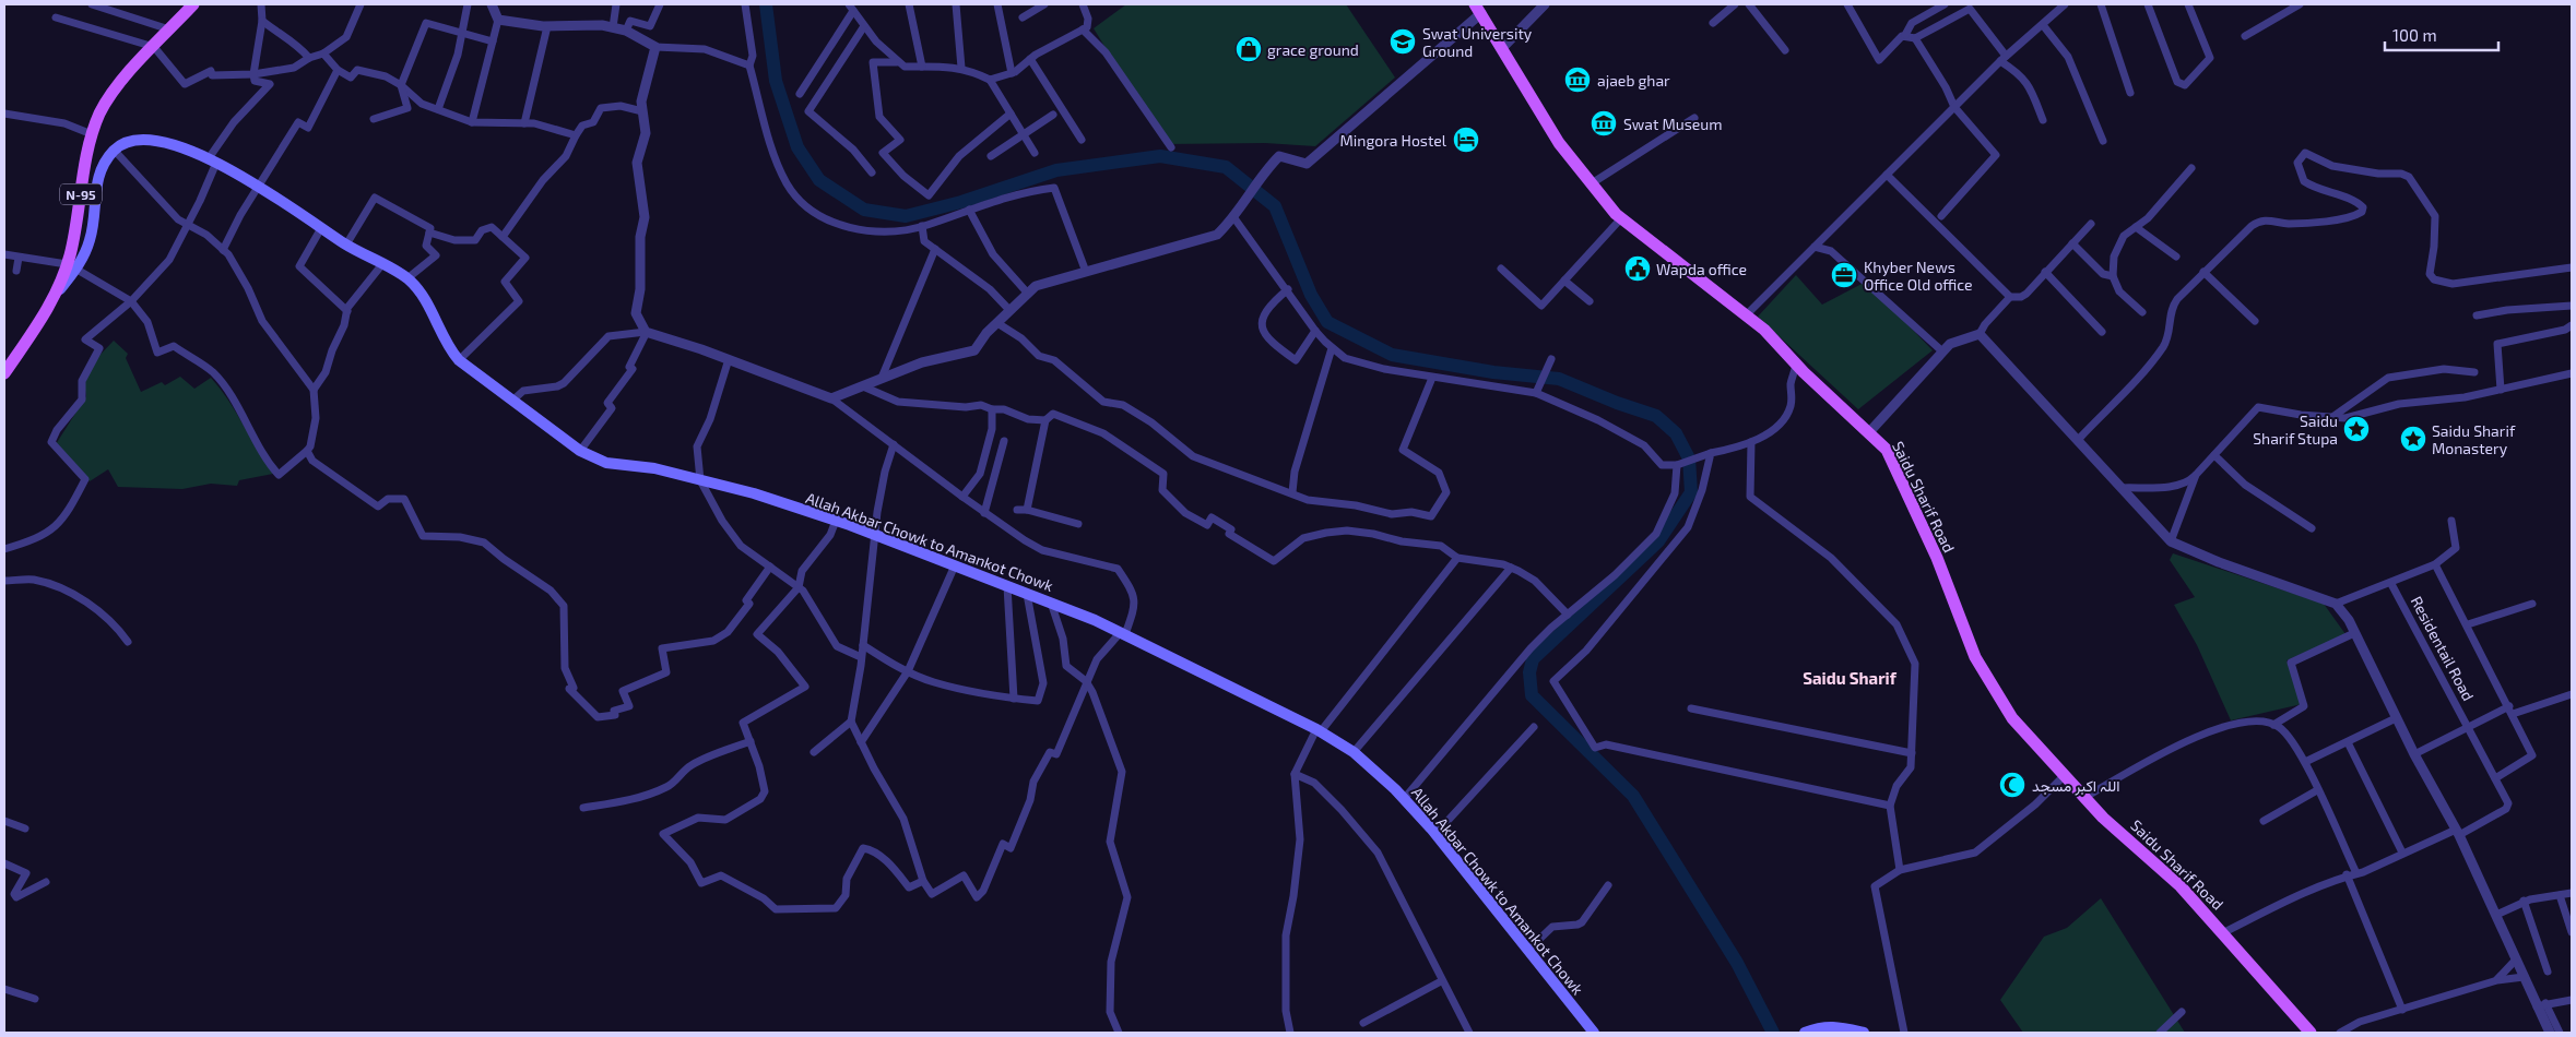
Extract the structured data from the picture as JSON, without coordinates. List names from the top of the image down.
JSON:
{
  "streets": {
    "main road": ["N-95", "Saidu Sharif Road", "Allah Akbar Chowk to Amankot Chowk"],
    "street": ["Residentail Road"]
  },
  "districts": ["Saidu Sharif"],
  "places": {
    "school or university": ["Swat University Ground"],
    "shop": ["grace ground"],
    "museum": ["ajaeb ghar", "Swat Museum"],
    "hotel": ["Mingora Hostel"],
    "public building": ["Wapda office"],
    "office": ["Khyber News Office Old office"],
    "place": ["Saidu Sharif Stupa", "Saidu Sharif Monastery"],
    "mosque": ["اللہ اکبر مسجد"]
  },
  "scale_bar": "100 m"
}
